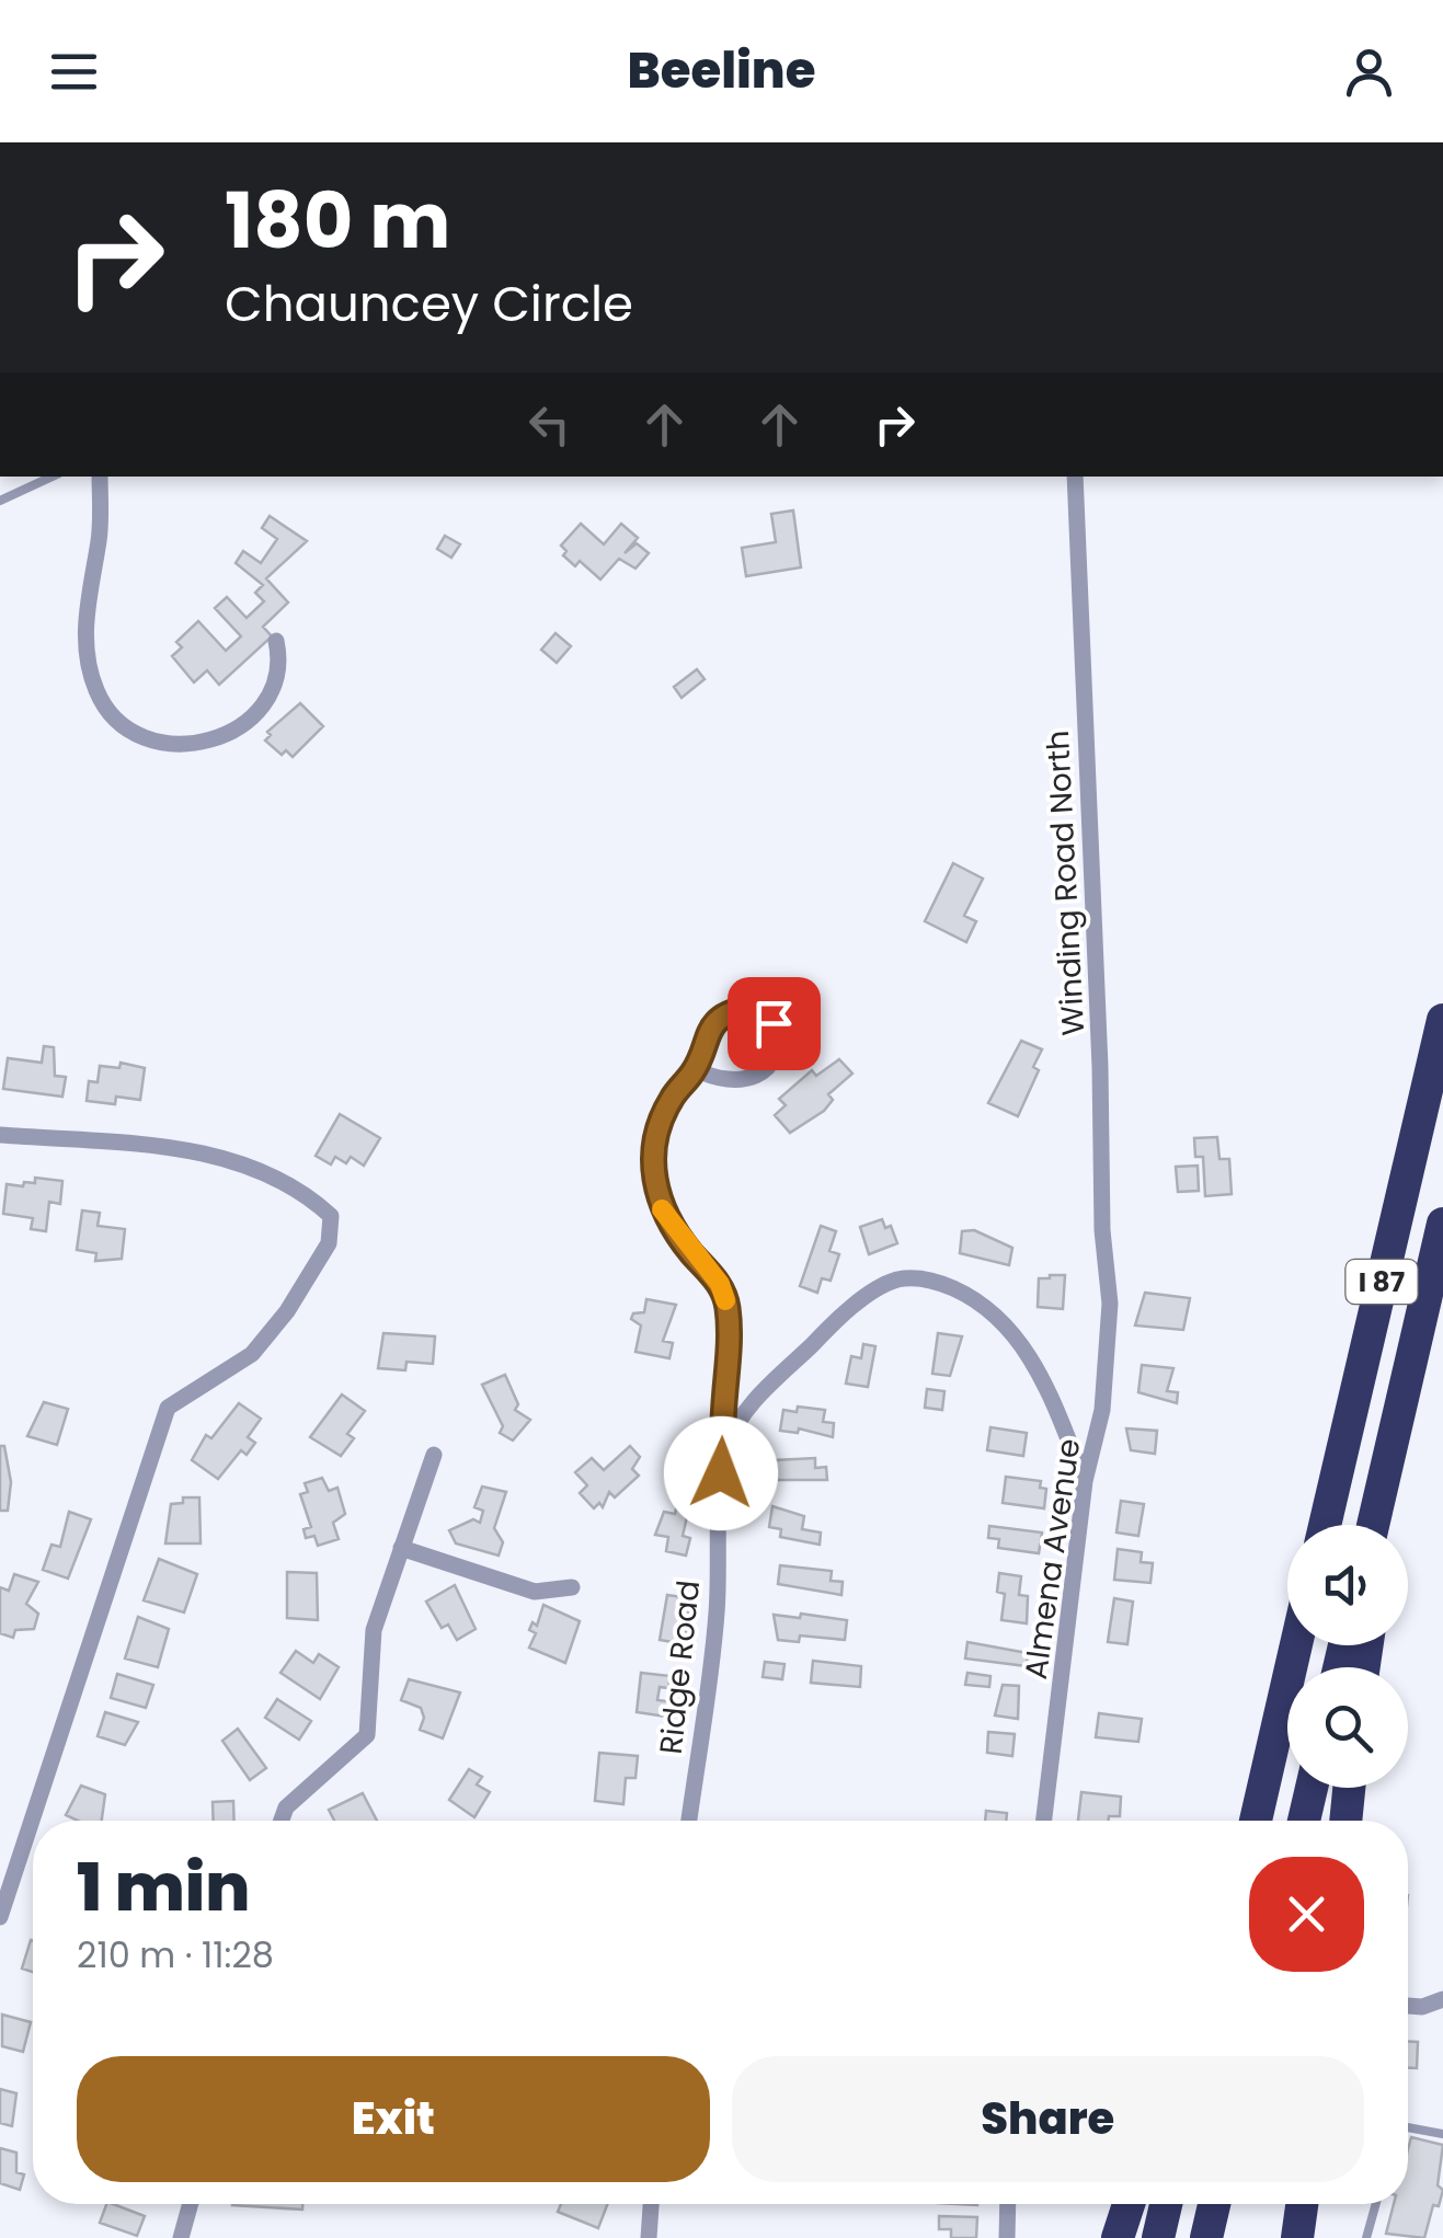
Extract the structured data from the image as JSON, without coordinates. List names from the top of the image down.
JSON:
{
  "streets": {
    "highway": ["I 87"],
    "street": ["Winding Road North", "Almena Avenue", "Ridge Road"]
  },
  "crossings": [
    ["Winding Road North", "Almena Avenue"]
  ],
  "page": {
    "header": "Beeline",
    "turn": ["180 m", "Chauncey Circle"],
    "heading": ["1 min", "210 m · 11:28"],
    "buttons": ["Exit", "Share"]
  }
}
